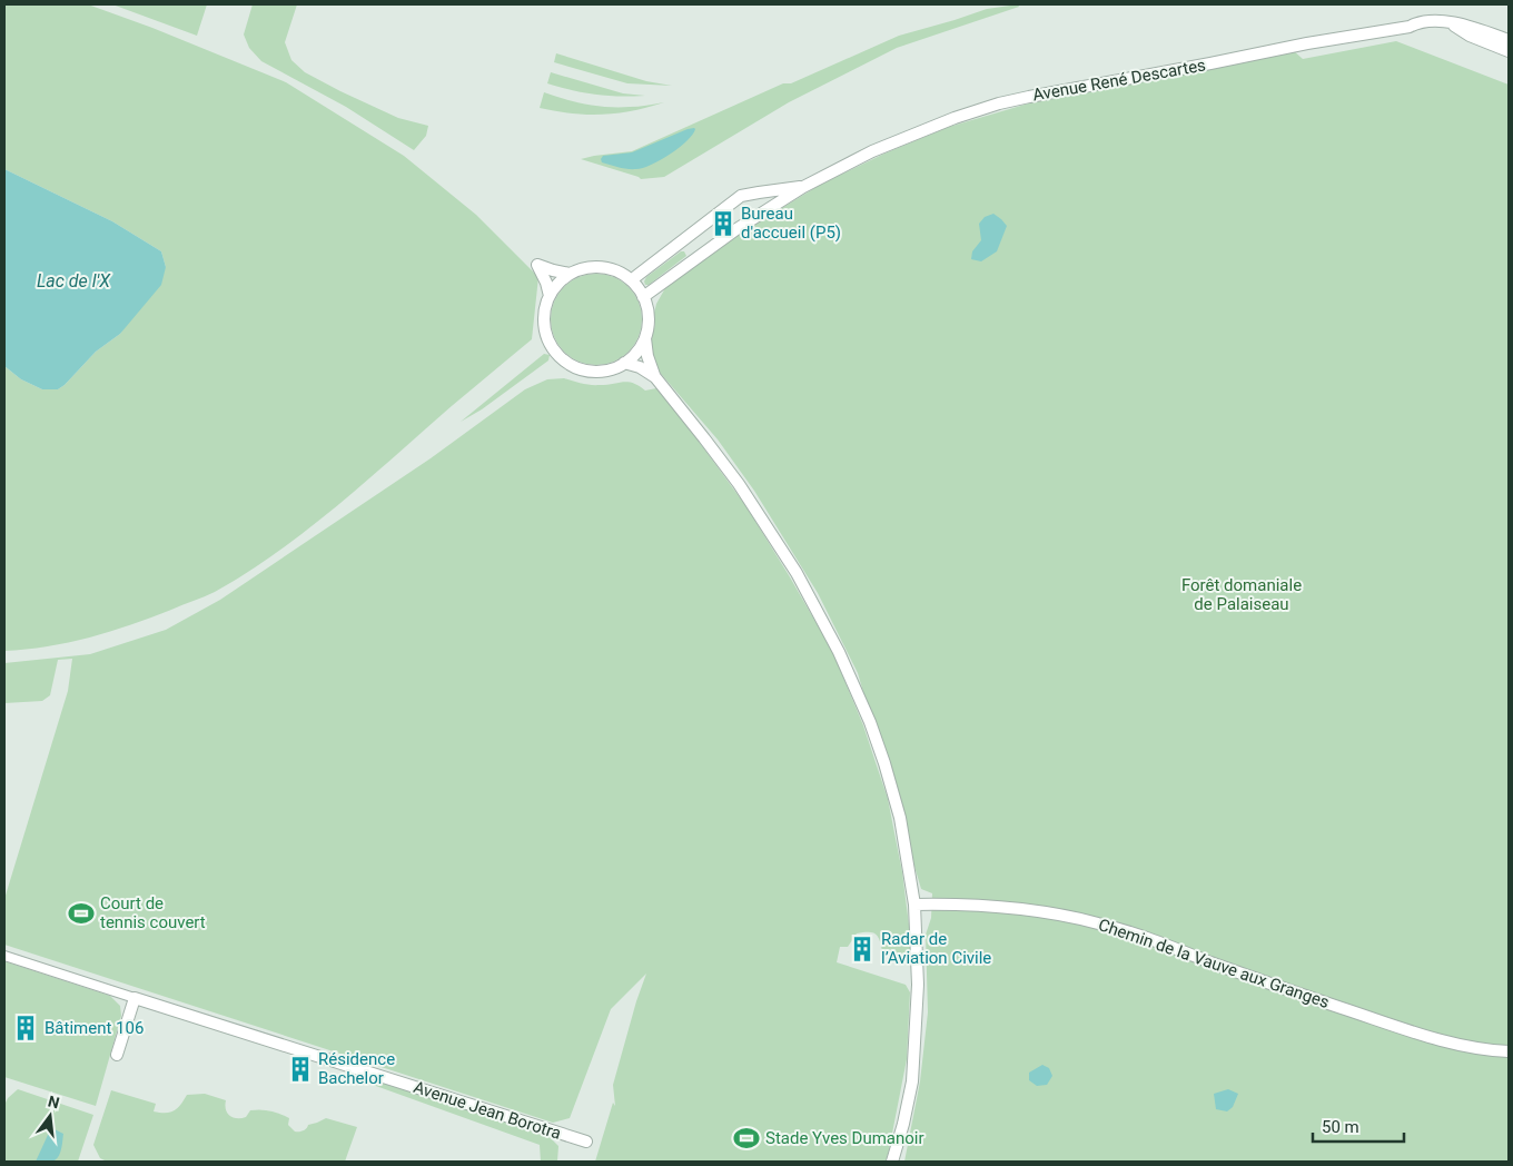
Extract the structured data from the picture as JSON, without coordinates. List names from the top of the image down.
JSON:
{
  "streets": {
    "street": ["Avenue René Descartes", "Chemin de la Vauve aux Granges", "Avenue Jean Borotra"]
  },
  "water": ["Lac de l'X"],
  "parks": ["Forêt domaniale de Palaiseau"],
  "places": {
    "building": [
      "Bureau d'accueil (P5)",
      "Radar de l’Aviation Civile",
      "Bâtiment 106",
      "Résidence Bachelor"
    ],
    "sports": ["Court de tennis couvert", "Stade Yves Dumanoir"]
  },
  "scale_bar": "50 m",
  "north": "top"
}
